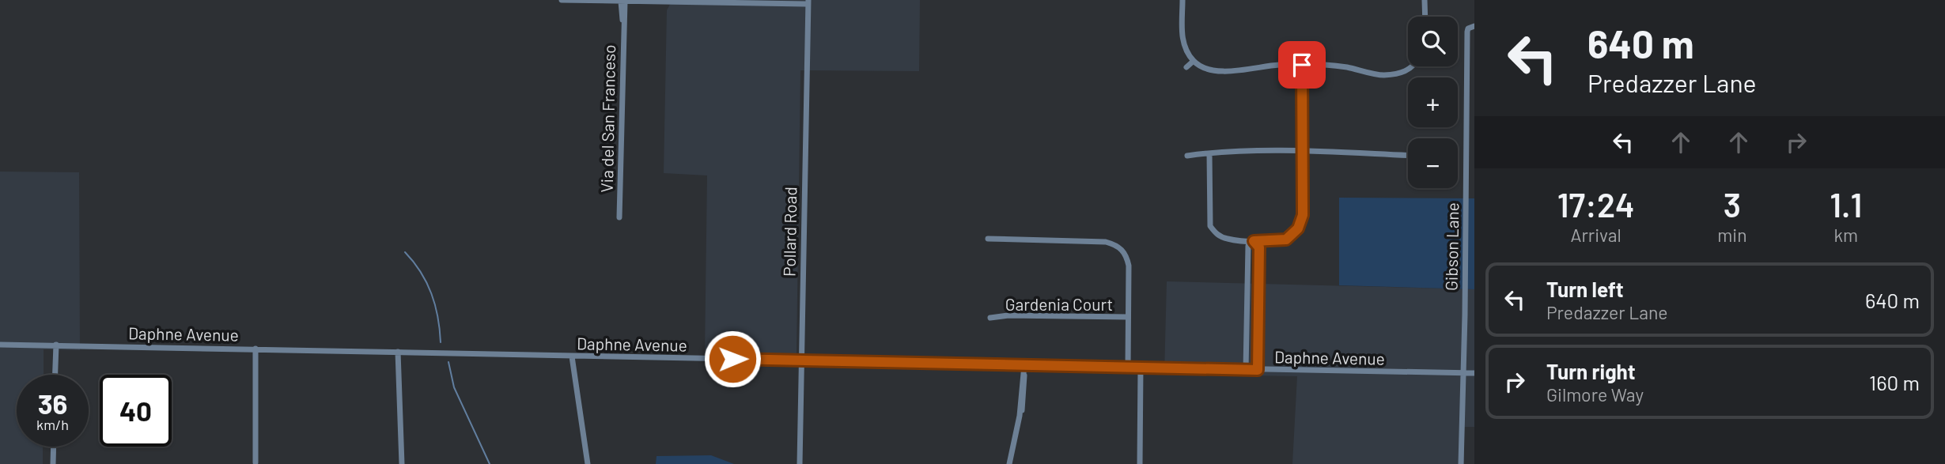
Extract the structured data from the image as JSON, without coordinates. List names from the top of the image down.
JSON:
{
  "streets": {
    "street": [
      "Via del San Franceso",
      "Pollard Road",
      "Gibson Lane",
      "Gardenia Court",
      "Daphne Avenue"
    ]
  },
  "crossings": [
    ["Pollard Road", "Daphne Avenue"],
    ["Gibson Lane", "Daphne Avenue"]
  ],
  "page": {
    "turn": ["640 m", "Predazzer Lane"],
    "map_buttons": ["+", "−"],
    "eta": [
      "17:24",
      "Arrival",
      "3",
      "min",
      "1.1",
      "km"
    ],
    "list": [
      {
        "name": "Turn left",
        "note": "Predazzer Lane",
        "value": "640 m"
      },
      {
        "name": "Turn right",
        "note": "Gilmore Way",
        "value": "160 m"
      }
    ],
    "speed": "36 km/h",
    "limit": "40"
  }
}
